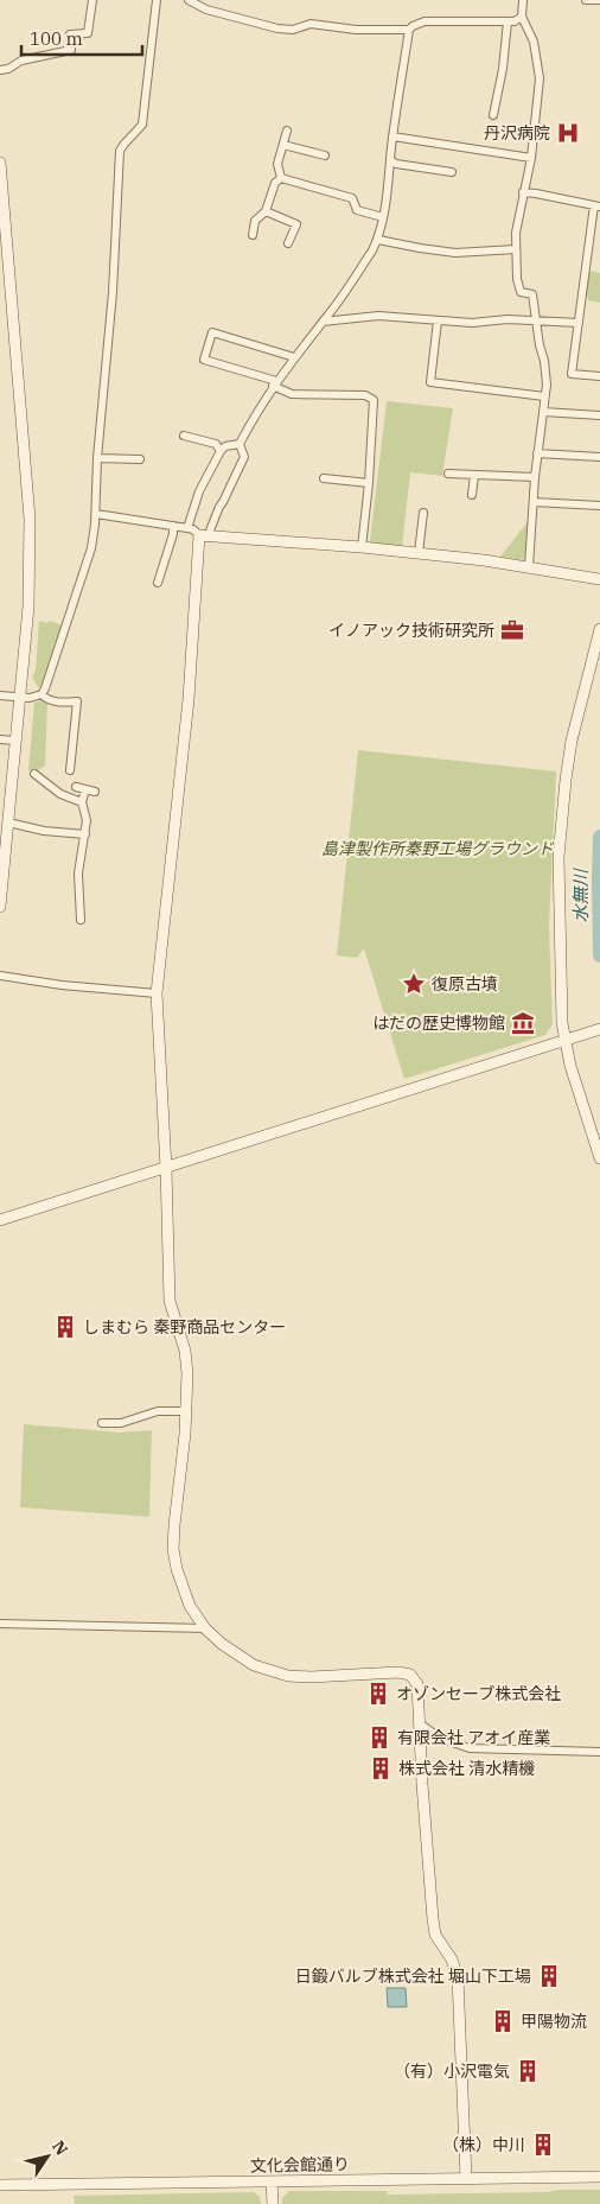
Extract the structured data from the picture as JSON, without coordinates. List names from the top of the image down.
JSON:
{
  "streets": {
    "street": ["文化会館通り"]
  },
  "water": ["水無川"],
  "parks": ["島津製作所秦野工場グラウンド"],
  "places": {
    "hospital": ["丹沢病院"],
    "office": ["イノアック技術研究所"],
    "place": ["復原古墳"],
    "museum": ["はだの歴史博物館"],
    "building": [
      "しまむら 秦野商品センター",
      "オゾンセーブ株式会社",
      "有限会社 アオイ産業",
      "株式会社 清水精機",
      "日鍛バルブ株式会社 堀山下工場",
      "甲陽物流",
      "（有）小沢電気",
      "（株）中川"
    ]
  },
  "scale_bar": "100 m",
  "north": "top right"
}
